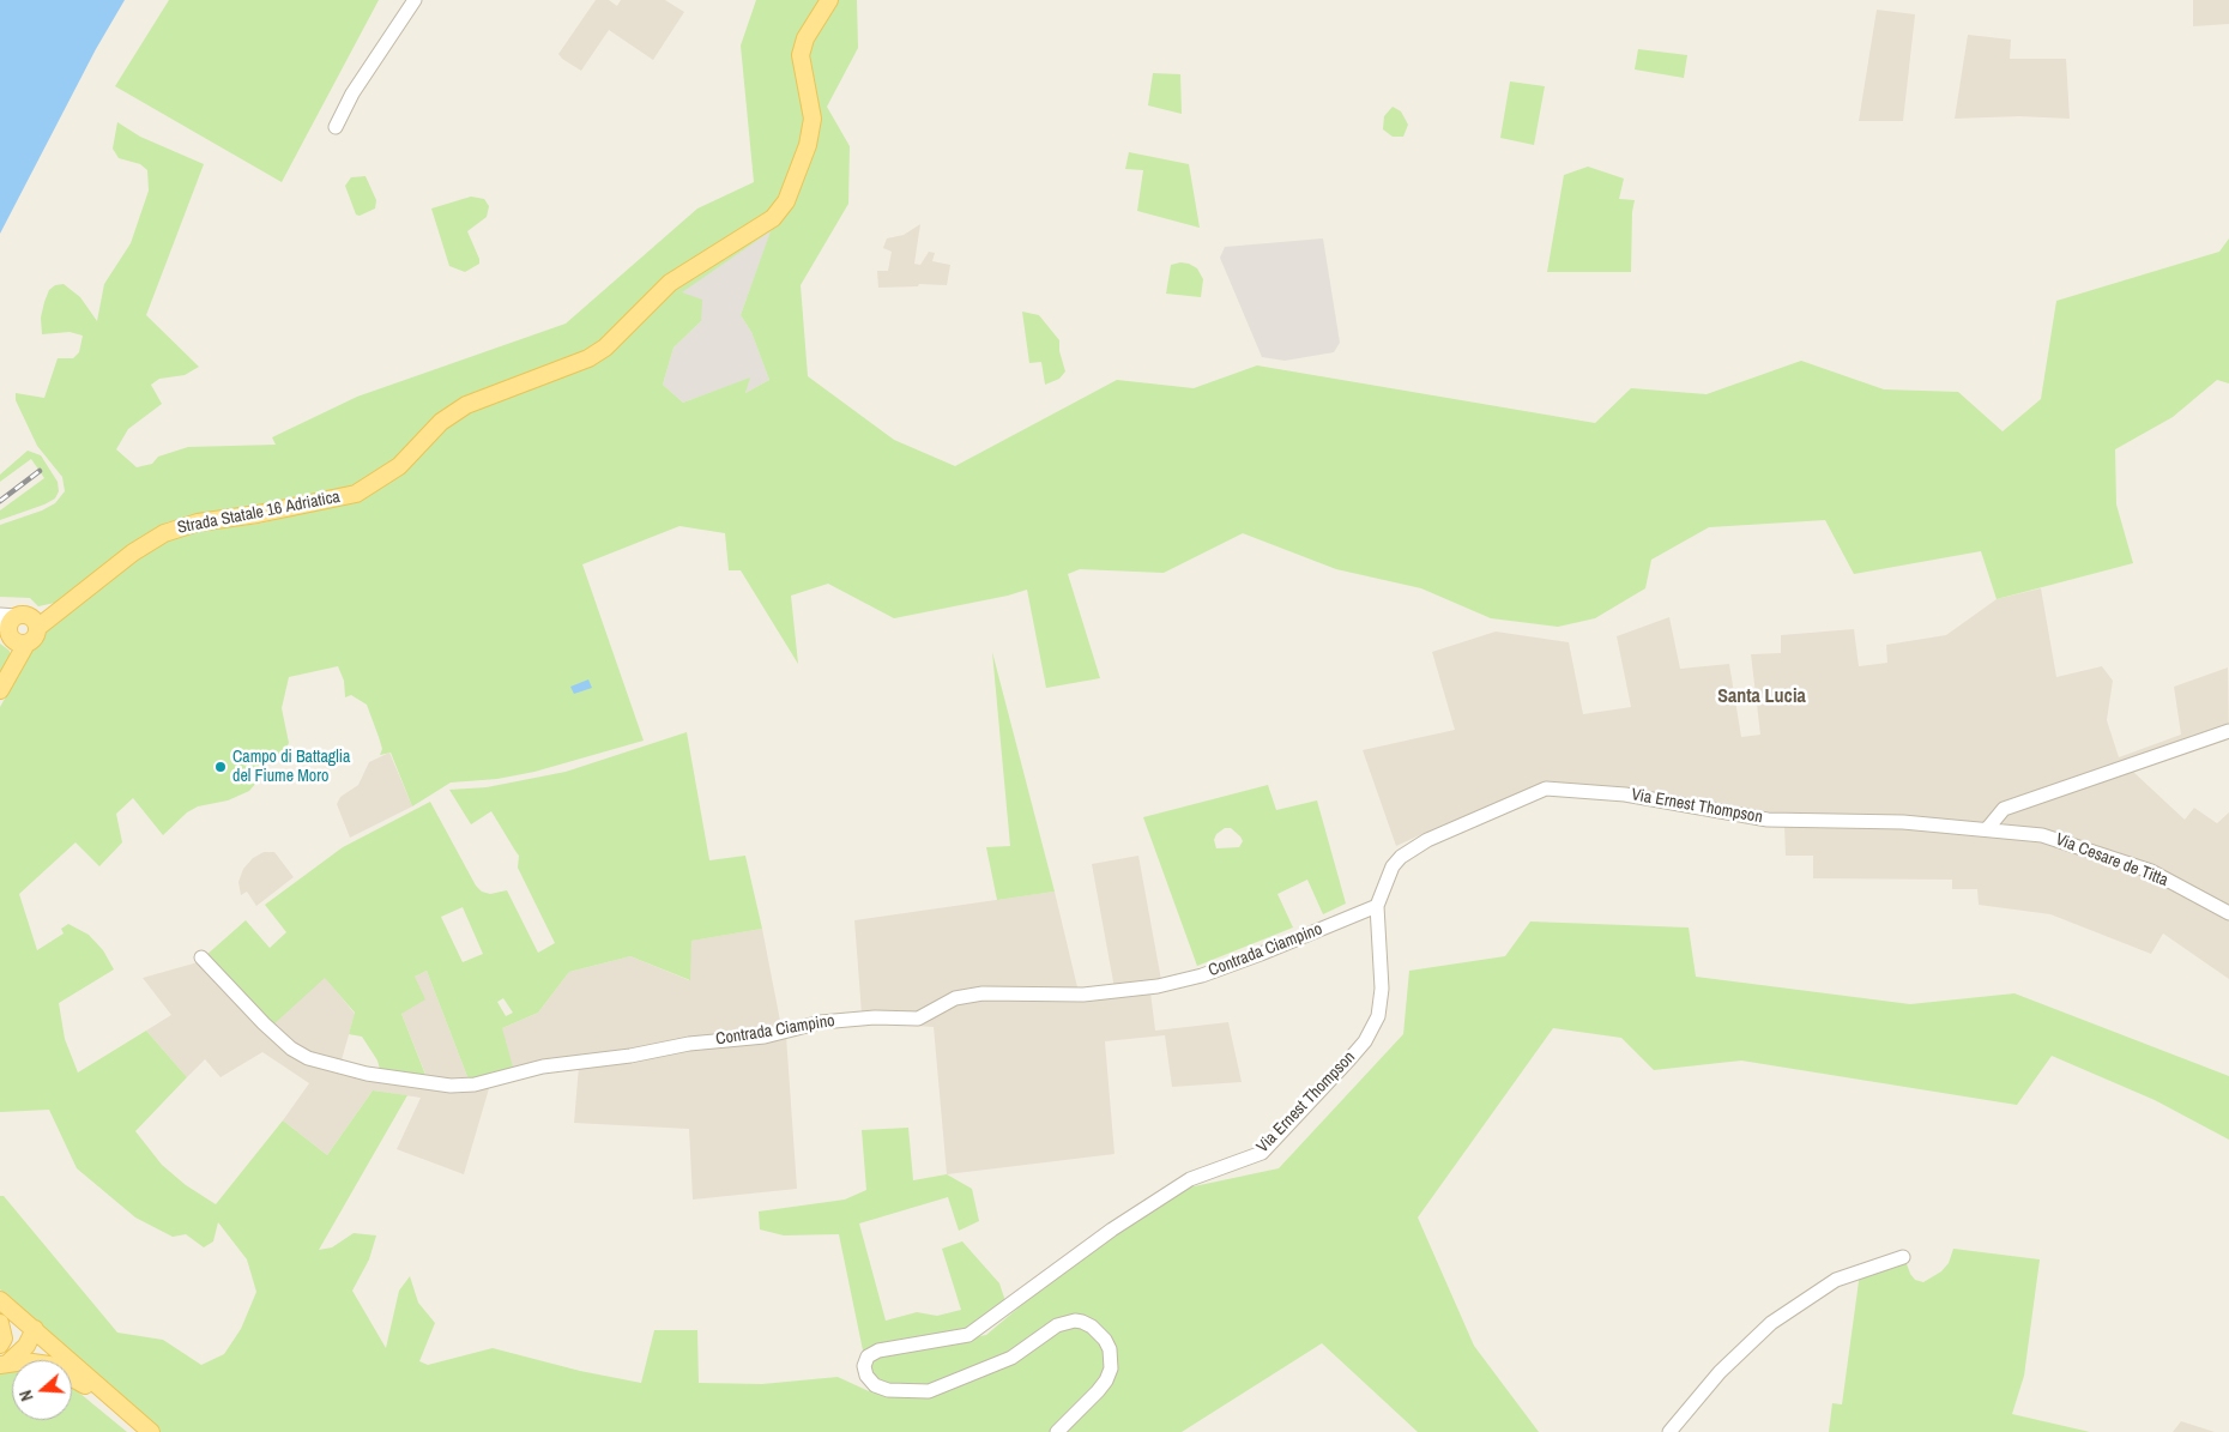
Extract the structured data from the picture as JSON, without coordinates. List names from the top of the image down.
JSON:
{
  "streets": {
    "main road": ["Strada Statale 16 Adriatica"],
    "street": ["Via Ernest Thompson", "Via Cesare de Titta", "Contrada Ciampino"]
  },
  "crossings": [
    ["Via Ernest Thompson", "Via Cesare de Titta"],
    ["Via Ernest Thompson", "Contrada Ciampino"]
  ],
  "districts": ["Santa Lucia"],
  "places": ["Campo di Battaglia del Fiume Moro"],
  "north": "left"
}
